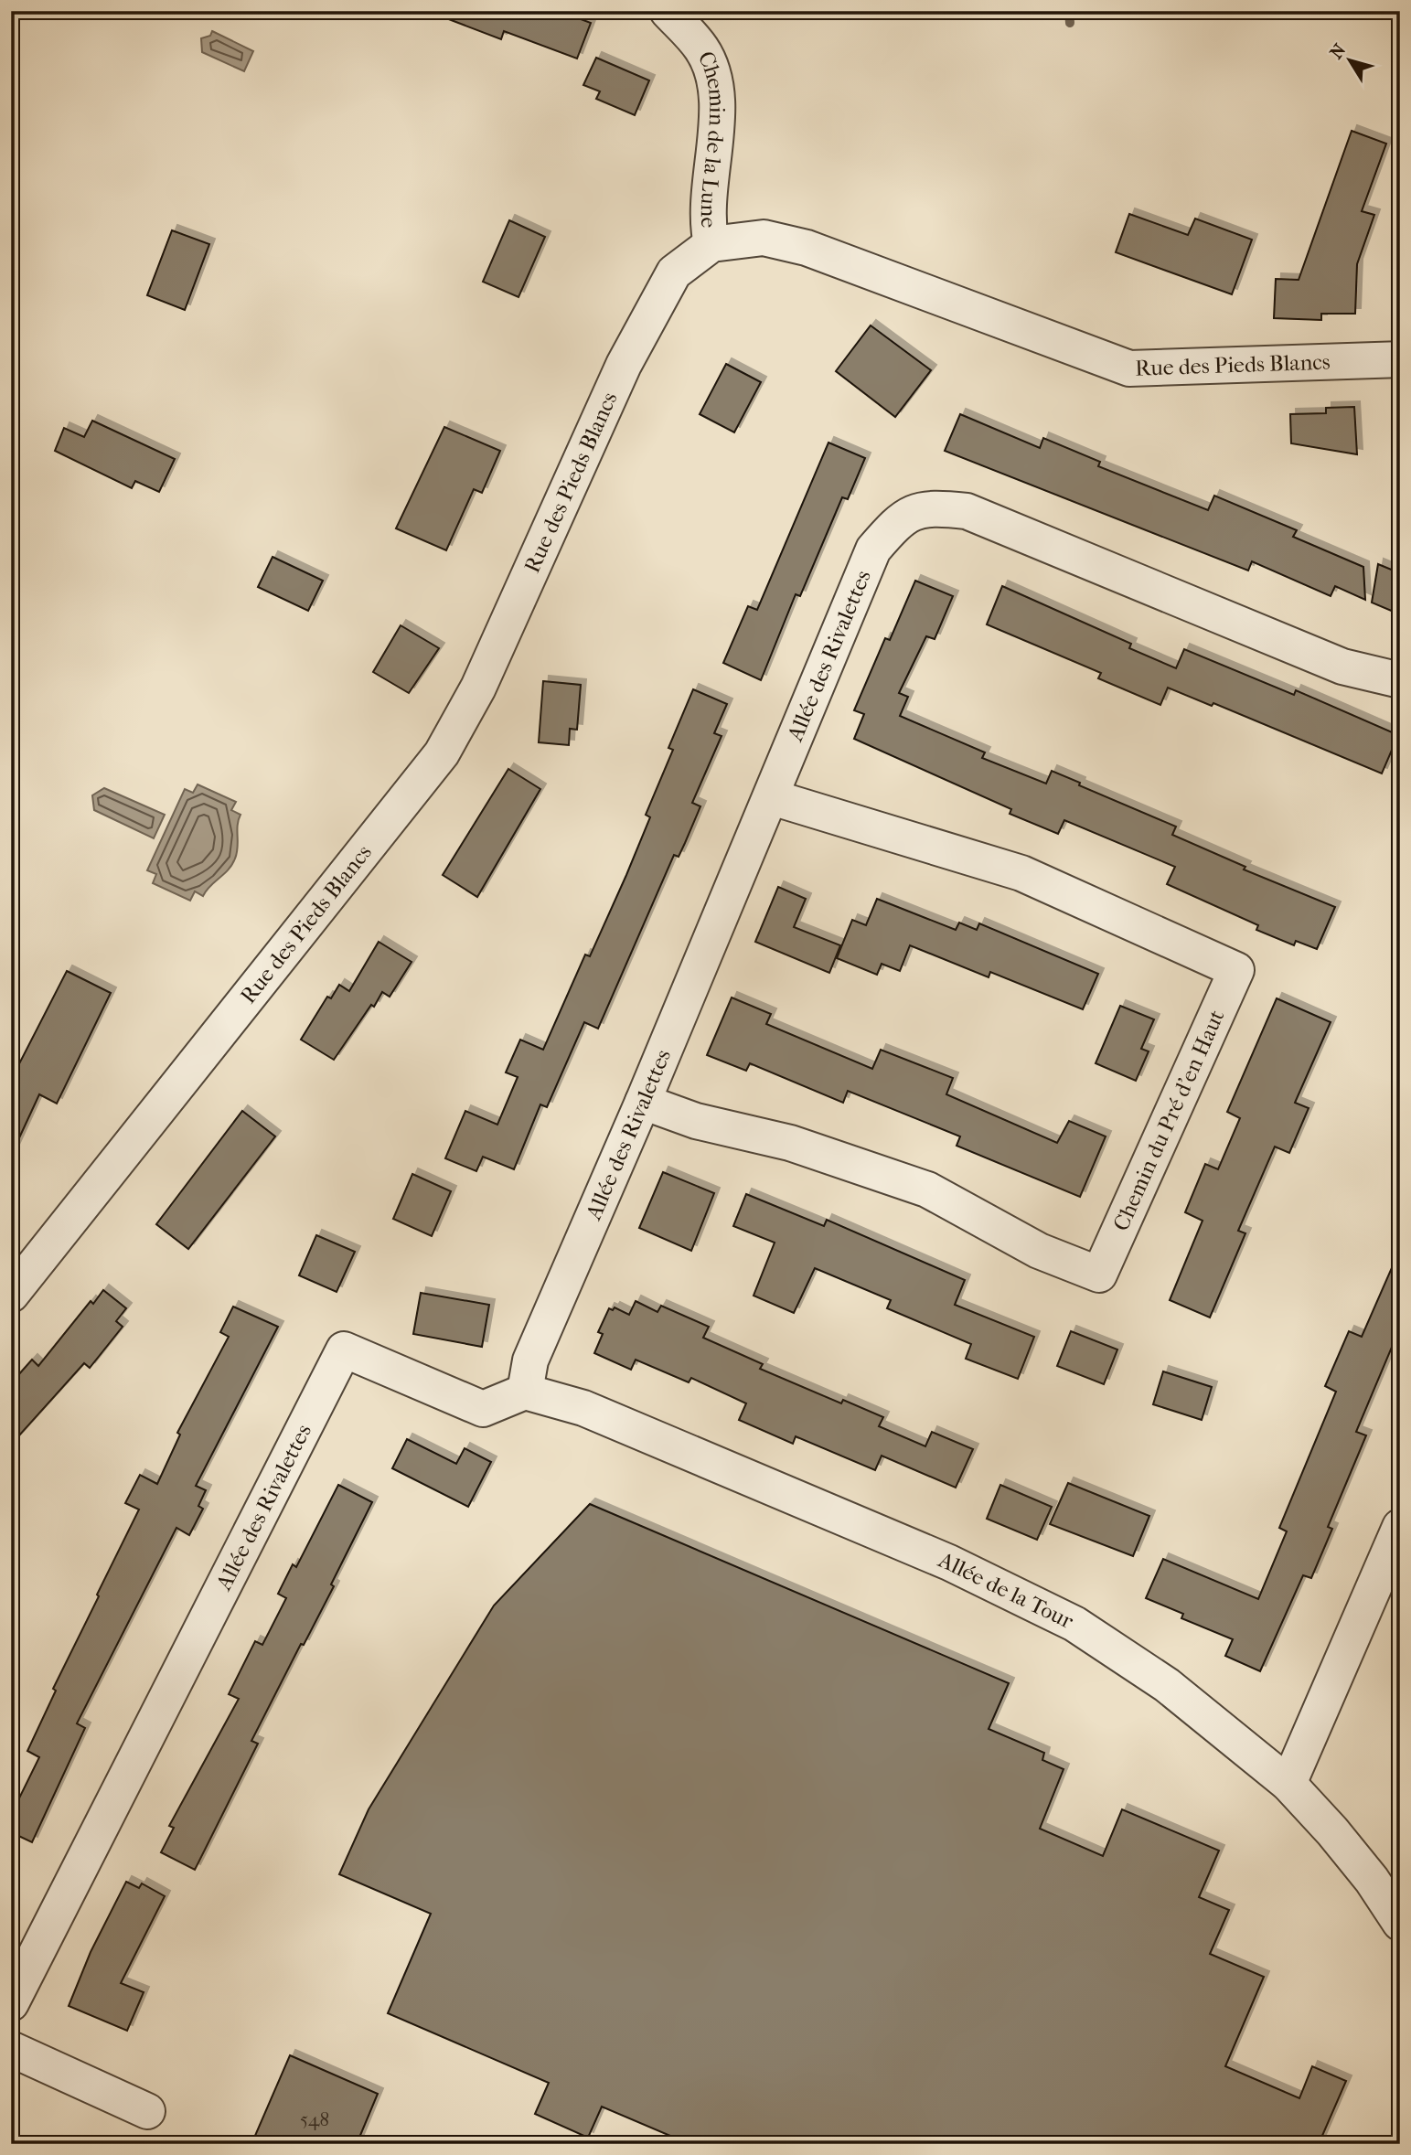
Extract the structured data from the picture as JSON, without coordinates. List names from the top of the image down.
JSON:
{
  "streets": {
    "street": [
      "Chemin de la Lune",
      "Rue des Pieds Blancs",
      "Allée des Rivalettes",
      "Chemin du Pré d'en Haut",
      "Allée de la Tour"
    ]
  },
  "crossings": [
    ["Chemin de la Lune", "Rue des Pieds Blancs"],
    ["Allée des Rivalettes", "Chemin du Pré d'en Haut"],
    ["Allée des Rivalettes", "Allée de la Tour"]
  ],
  "house_numbers": ["548"],
  "north": "top left"
}
